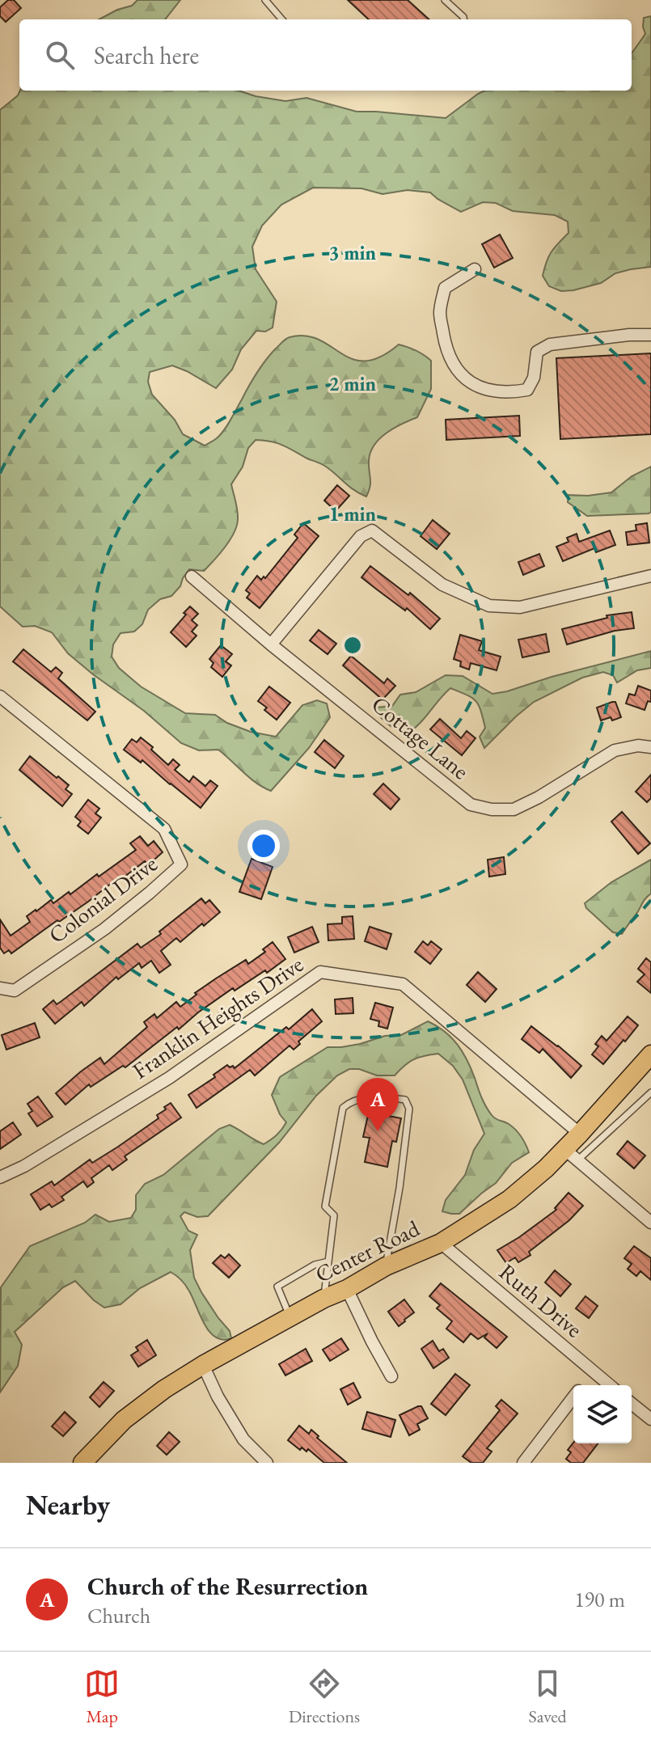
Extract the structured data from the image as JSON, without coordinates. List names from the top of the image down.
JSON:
{
  "streets": {
    "main road": ["Center Road"],
    "street": [
      "Cottage Lane",
      "Colonial Drive",
      "Franklin Heights Drive",
      "Ruth Drive"
    ]
  },
  "crossings": [
    ["Franklin Heights Drive", "Center Road"],
    ["Center Road", "Ruth Drive"]
  ],
  "page": {
    "search": "Search here",
    "pins": "A",
    "heading": "Nearby",
    "list": [
      {
        "mark": "A",
        "name": "Church of the Resurrection",
        "note": "Church",
        "value": "190 m"
      }
    ],
    "nav": ["Map", "Directions", "Saved"]
  },
  "rings": ["3 min", "2 min", "1 min"]
}
